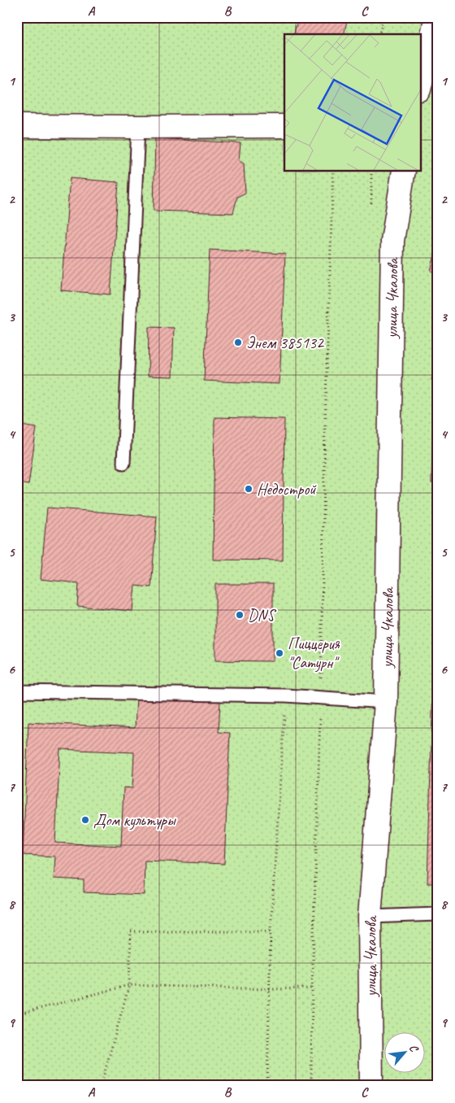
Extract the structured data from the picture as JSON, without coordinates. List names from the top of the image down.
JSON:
{
  "streets": {
    "street": ["улица Чкалова"]
  },
  "places": [
    "Энем 385132",
    "Недострой",
    "DNS",
    "Пиццерия \"Сатурн\"",
    "Дом культуры"
  ],
  "north": "top right",
  "grid": {
    "columns": ["A", "B", "C"],
    "rows": [
      "1",
      "2",
      "3",
      "4",
      "5",
      "6",
      "7",
      "8",
      "9"
    ]
  }
}
